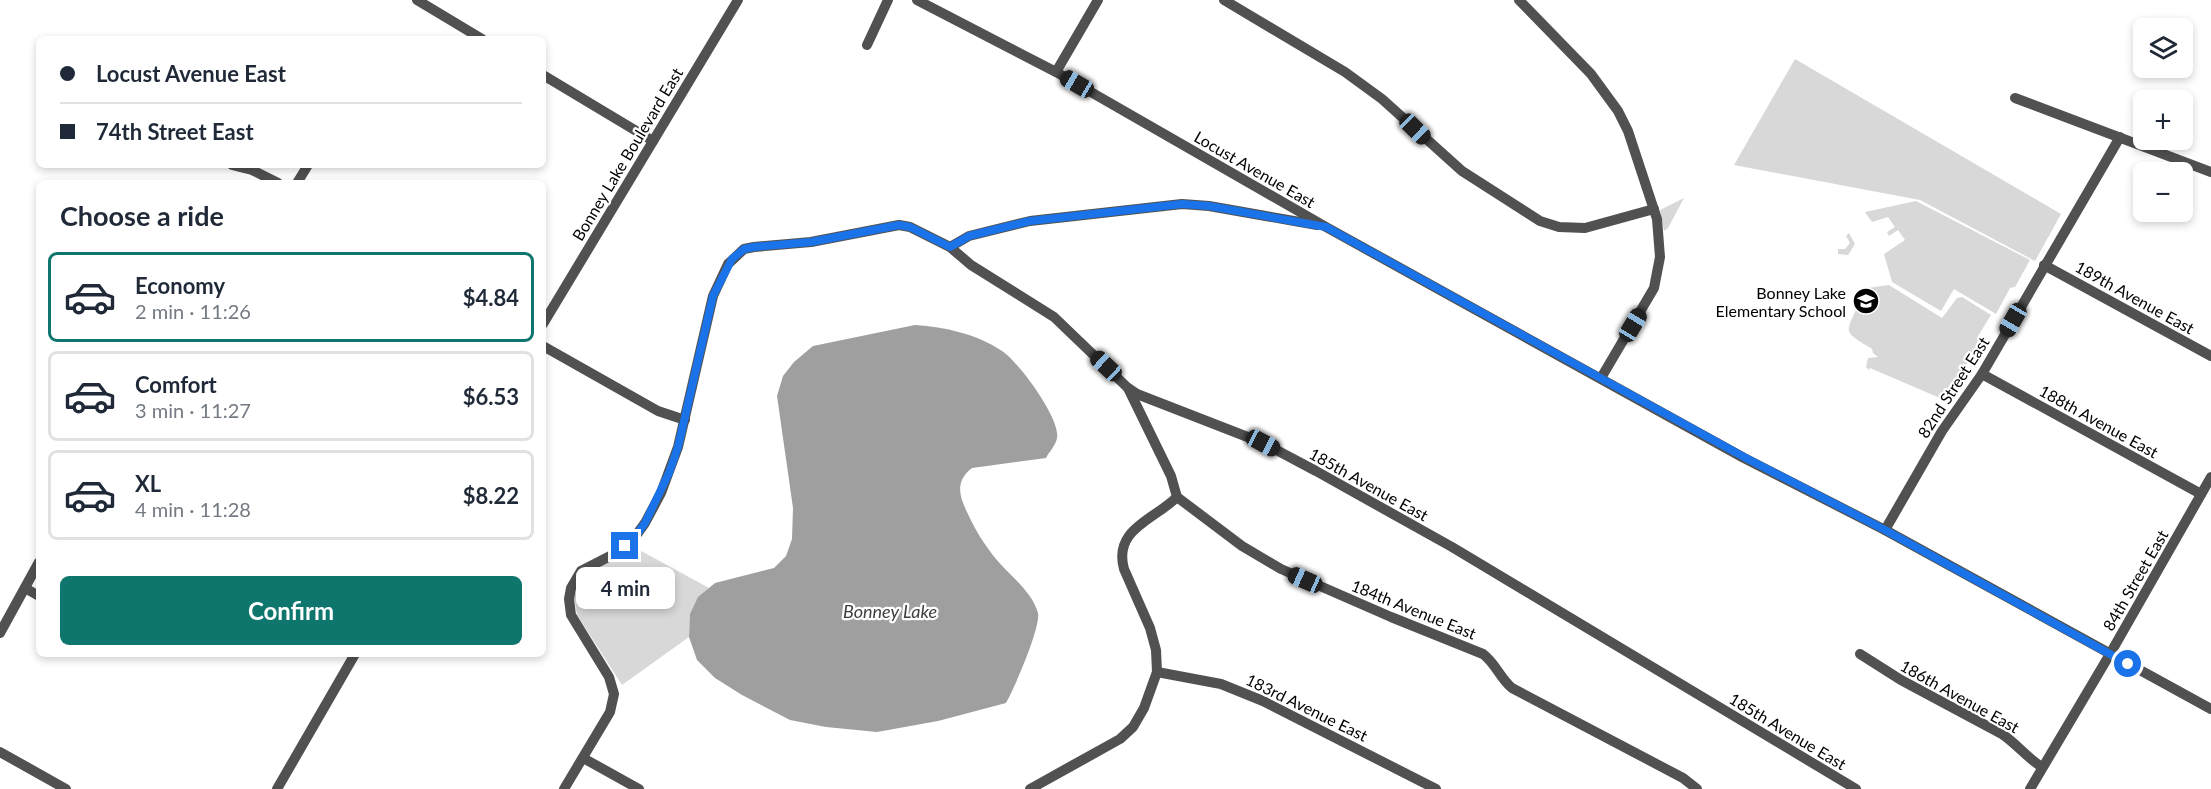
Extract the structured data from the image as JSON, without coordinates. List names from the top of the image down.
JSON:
{
  "streets": {
    "street": [
      "Bonney Lake Boulevard East",
      "Locust Avenue East",
      "189th Avenue East",
      "82nd Street East",
      "188th Avenue East",
      "185th Avenue East",
      "84th Street East",
      "184th Avenue East",
      "186th Avenue East",
      "183rd Avenue East"
    ]
  },
  "crossings": [
    ["Locust Avenue East", "82nd Street East"],
    ["Locust Avenue East", "84th Street East"],
    ["189th Avenue East", "82nd Street East"],
    ["82nd Street East", "188th Avenue East"],
    ["188th Avenue East", "84th Street East"],
    ["84th Street East", "186th Avenue East"]
  ],
  "water": ["Bonney Lake"],
  "places": {
    "school or university": ["Bonney Lake Elementary School"]
  },
  "page": {
    "map_buttons": ["+", "−"],
    "banner": ["Locust Avenue East", "74th Street East"],
    "heading": "Choose a ride",
    "list": [
      {
        "name": "Economy",
        "note": "2 min · 11:26",
        "value": "$4.84"
      },
      {
        "name": "Comfort",
        "note": "3 min · 11:27",
        "value": "$6.53"
      },
      {
        "name": "XL",
        "note": "4 min · 11:28",
        "value": "$8.22"
      }
    ],
    "buttons": "Confirm",
    "bubble": "4 min"
  }
}
